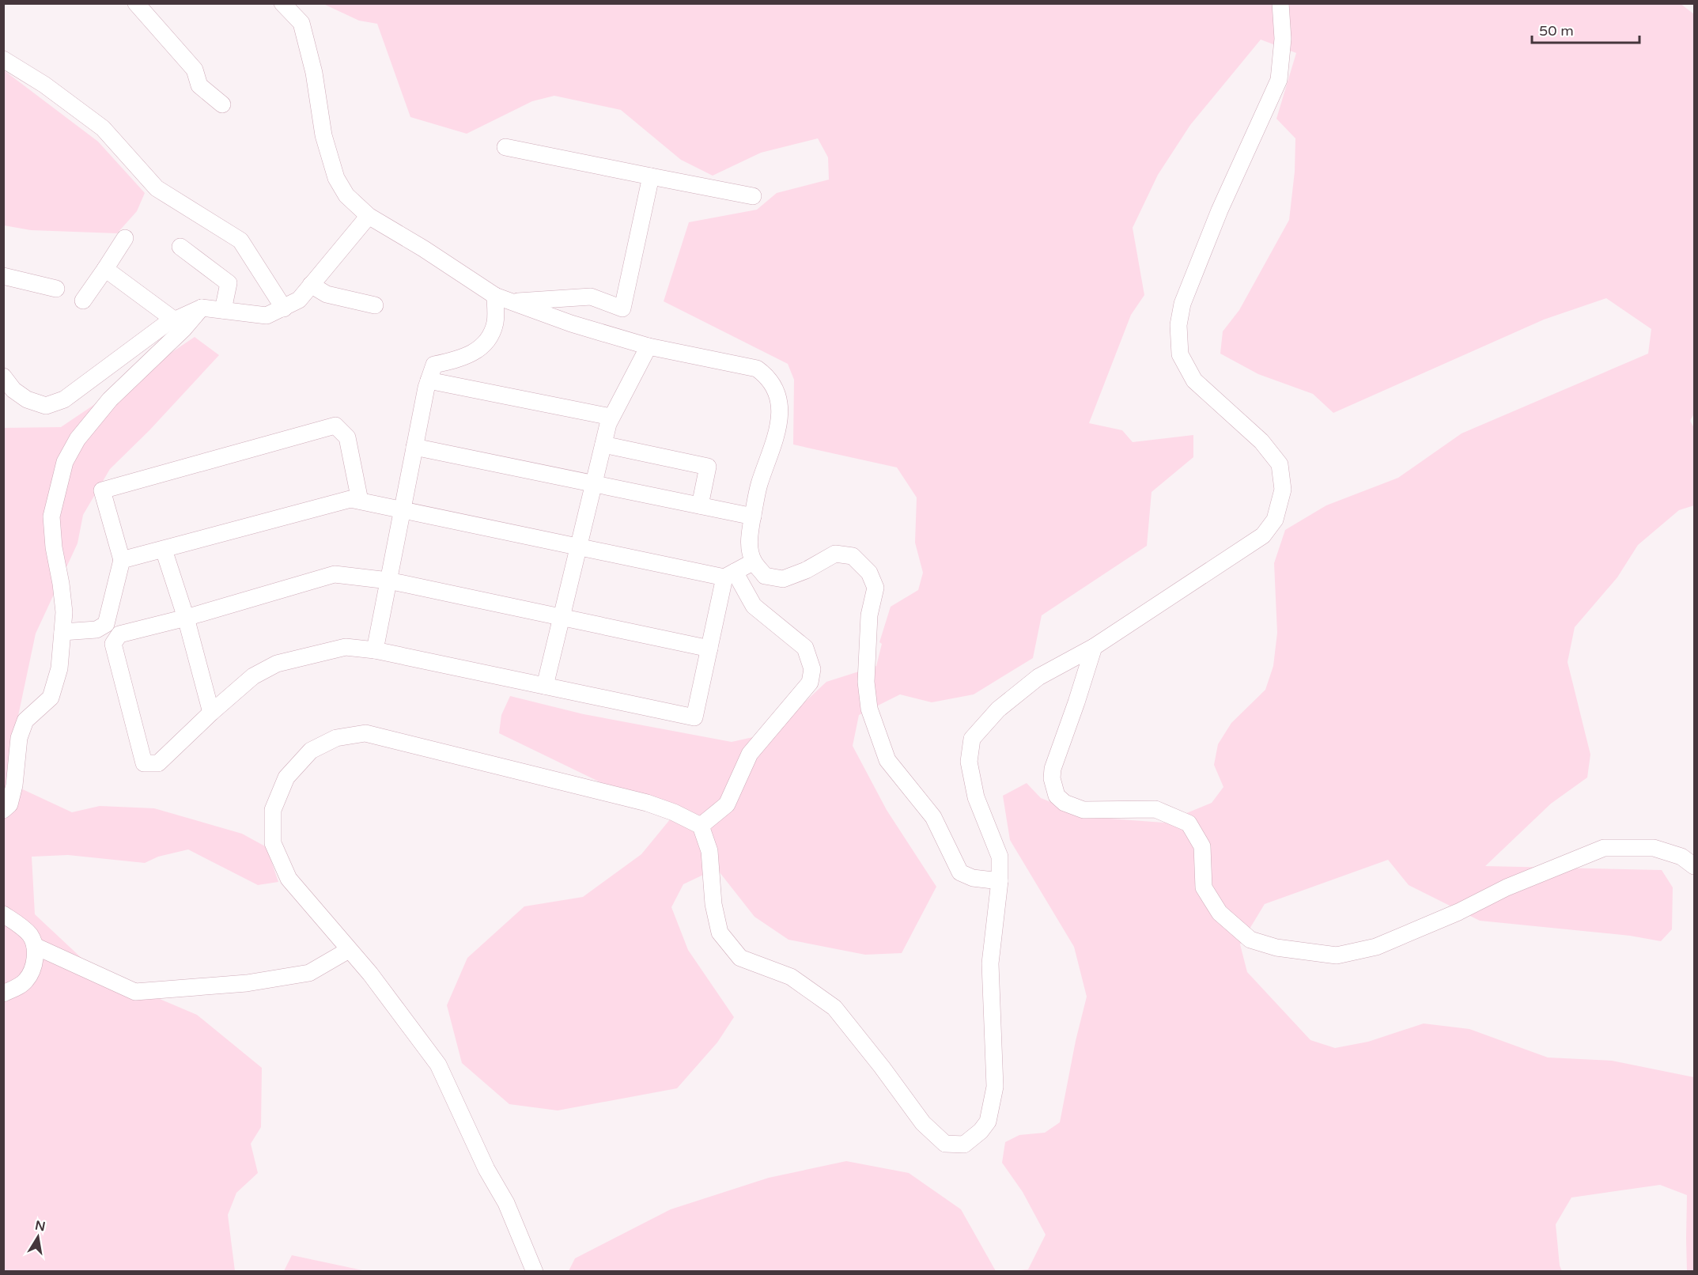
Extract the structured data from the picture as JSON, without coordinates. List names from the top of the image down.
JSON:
{
  "scale_bar": "50 m",
  "north": "top"
}
